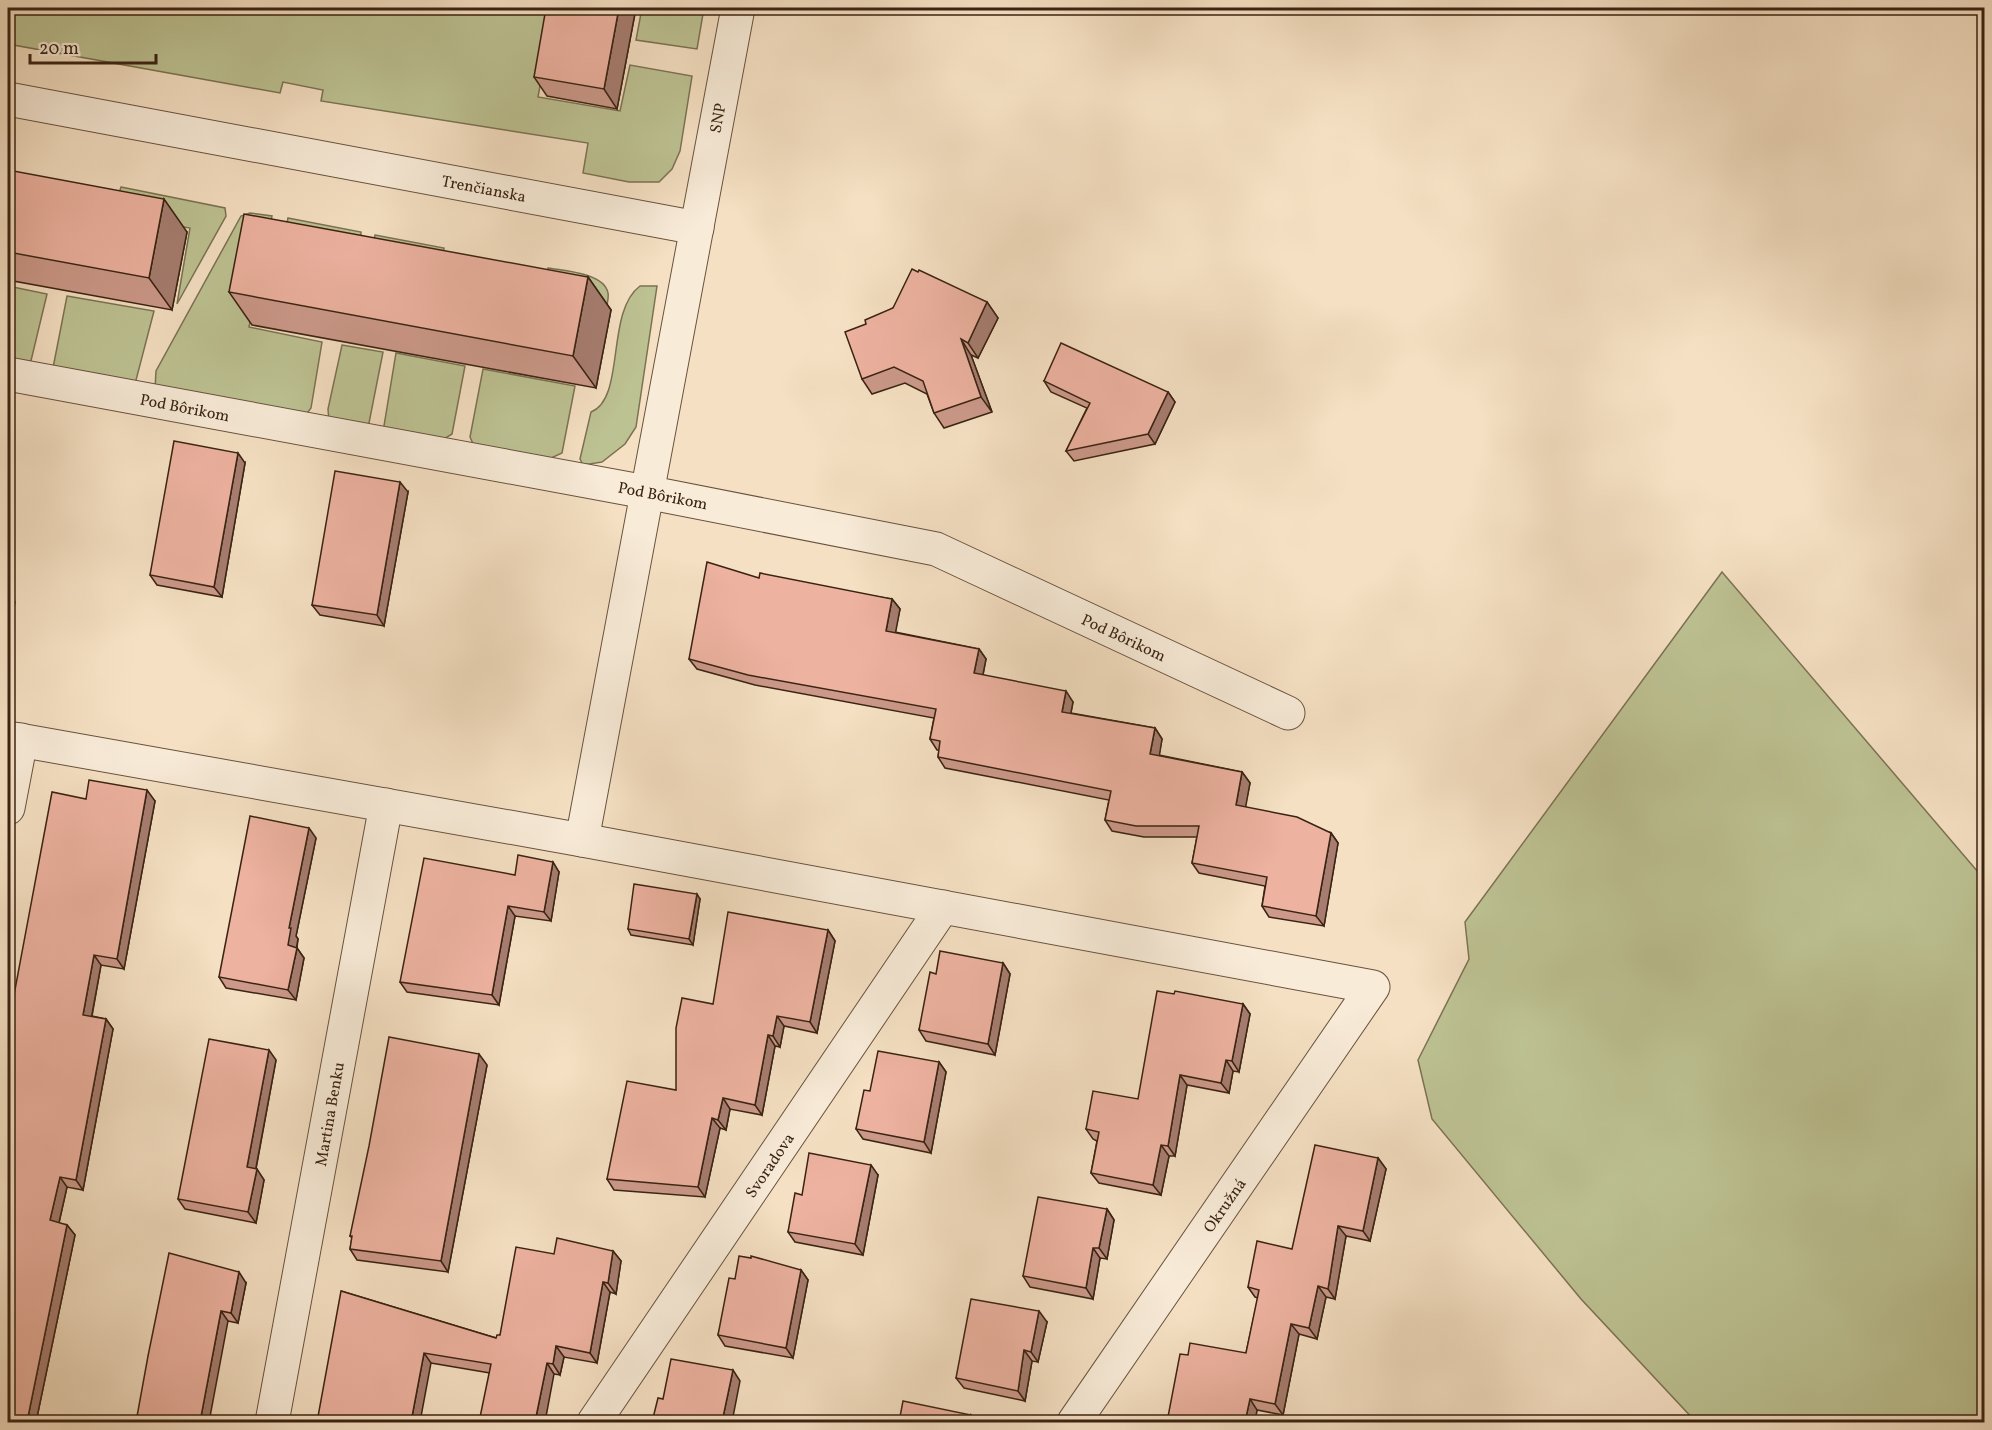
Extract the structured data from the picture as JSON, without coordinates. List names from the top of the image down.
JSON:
{
  "streets": {
    "street": [
      "SNP",
      "Trenčianska",
      "Pod Bôrikom",
      "Martina Benku",
      "Svoradova",
      "Okružná"
    ]
  },
  "crossings": [
    ["SNP", "Trenčianska"],
    ["Svoradova", "Okružná"]
  ],
  "scale_bar": "20 m"
}
